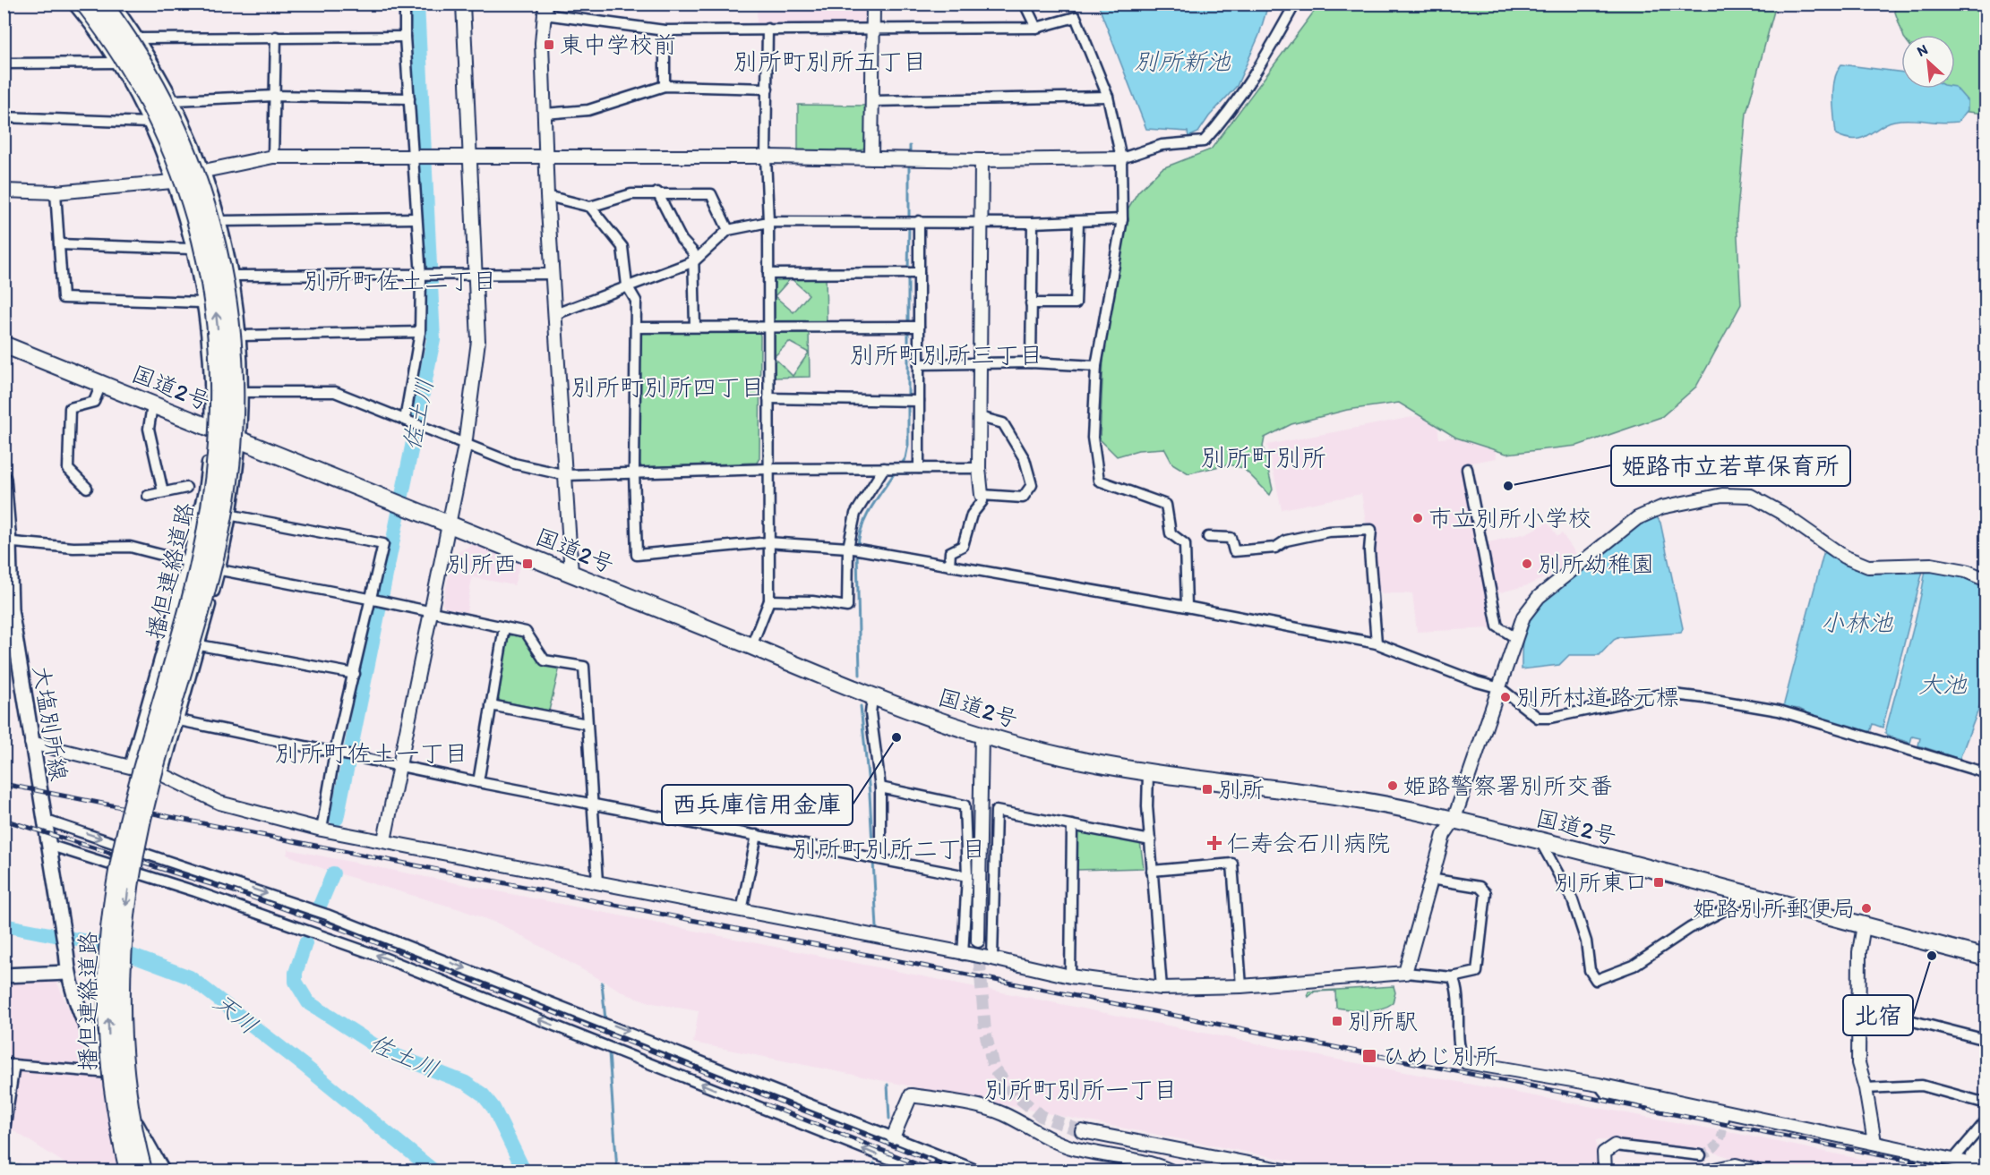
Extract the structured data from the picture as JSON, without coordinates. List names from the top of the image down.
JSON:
{
  "streets": {
    "highway": ["国道2号", "播但連絡道路"],
    "main road": ["大塩別所線"]
  },
  "districts": [
    "別所町別所五丁目",
    "別所町佐土二丁目",
    "別所町別所三丁目",
    "別所町別所四丁目",
    "別所町別所",
    "別所町佐土一丁目",
    "別所町別所二丁目",
    "別所町別所一丁目"
  ],
  "water": [
    "別所新池",
    "佐土川",
    "小林池",
    "大池",
    "天川"
  ],
  "places": {
    "transit": [
      "東中学校前",
      "別所西",
      "別所",
      "別所東口",
      "別所駅",
      "ひめじ別所"
    ],
    "other": [
      "姫路市立若草保育所",
      "市立別所小学校",
      "別所幼稚園",
      "別所村道路元標",
      "西兵庫信用金庫",
      "姫路警察署別所交番",
      "姫路別所郵便局",
      "北宿"
    ],
    "health": ["仁寿会石川病院"]
  },
  "north": "top left"
}
